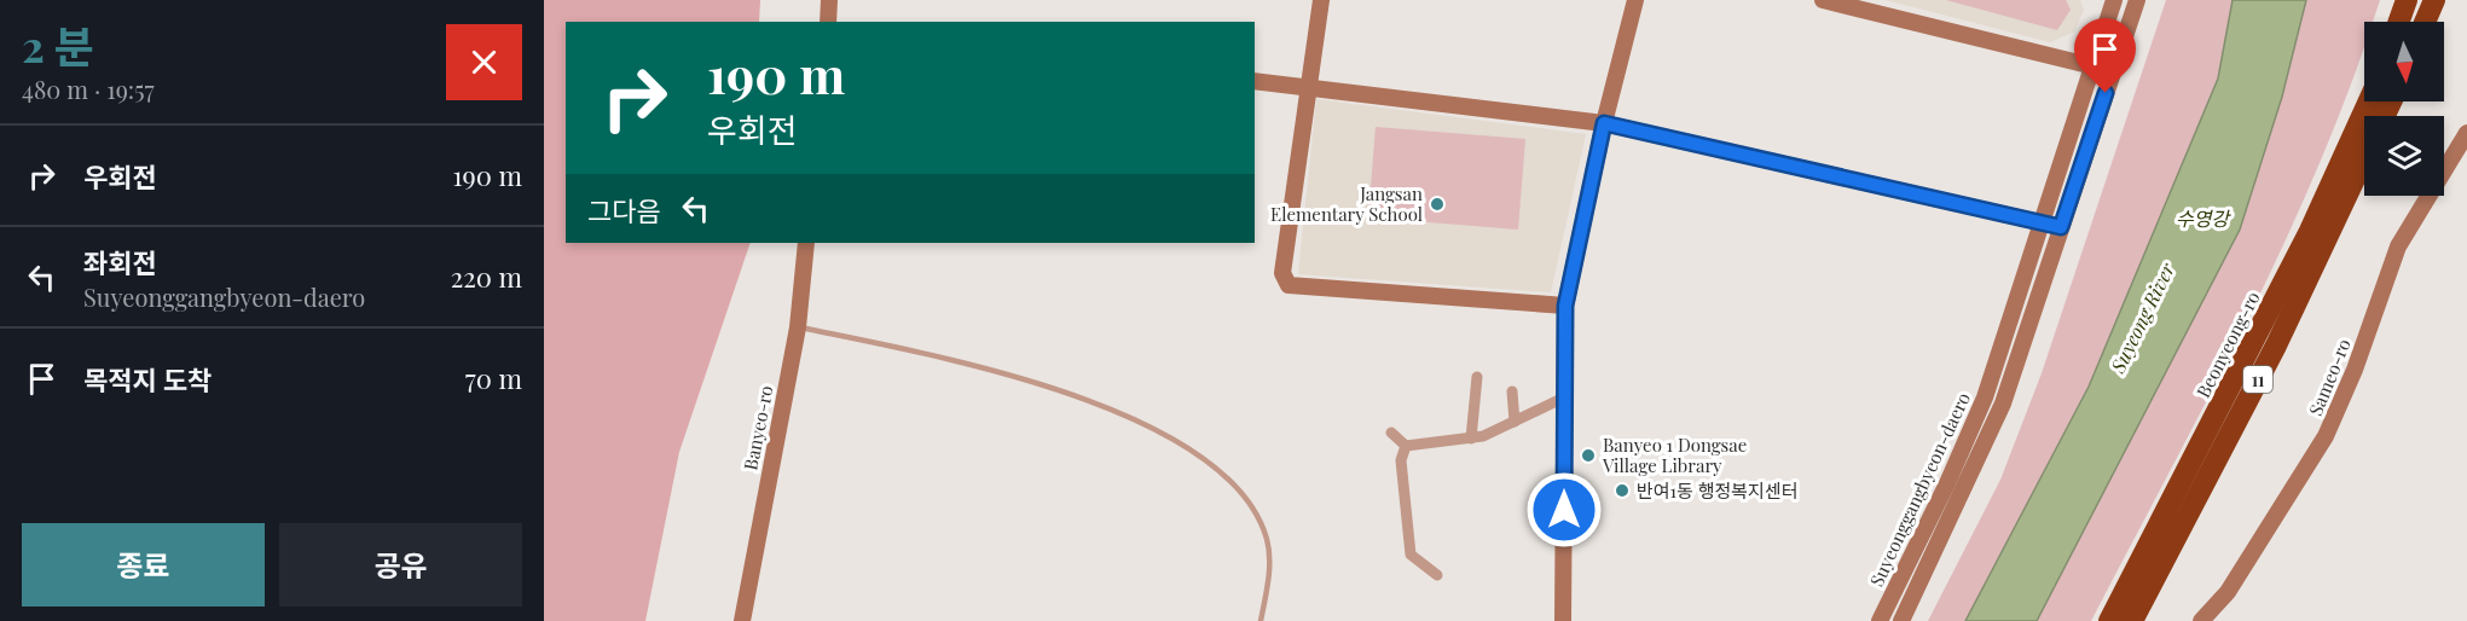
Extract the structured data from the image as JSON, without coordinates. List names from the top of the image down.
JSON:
{
  "streets": {
    "highway": ["Beonyeong-ro", "11"],
    "main road": ["Sameo-ro", "Banyeo-ro", "Suyeonggangbyeon-daero"]
  },
  "water": ["수영강", "Suyeong River"],
  "places": ["Jangsan Elementary School", "Banyeo 1 Dongsae Village Library", "반여1동 행정복지센터"],
  "north": "bottom",
  "page": {
    "heading": ["2 분", "480 m · 19:57"],
    "turn": ["190 m", "우회전"],
    "list": [
      {
        "name": "우회전",
        "value": "190 m"
      },
      {
        "name": "좌회전",
        "note": "Suyeonggangbyeon-daero",
        "value": "220 m"
      },
      {
        "name": "목적지 도착",
        "value": "70 m"
      }
    ],
    "then": "그다음",
    "buttons": ["종료", "공유"]
  }
}
